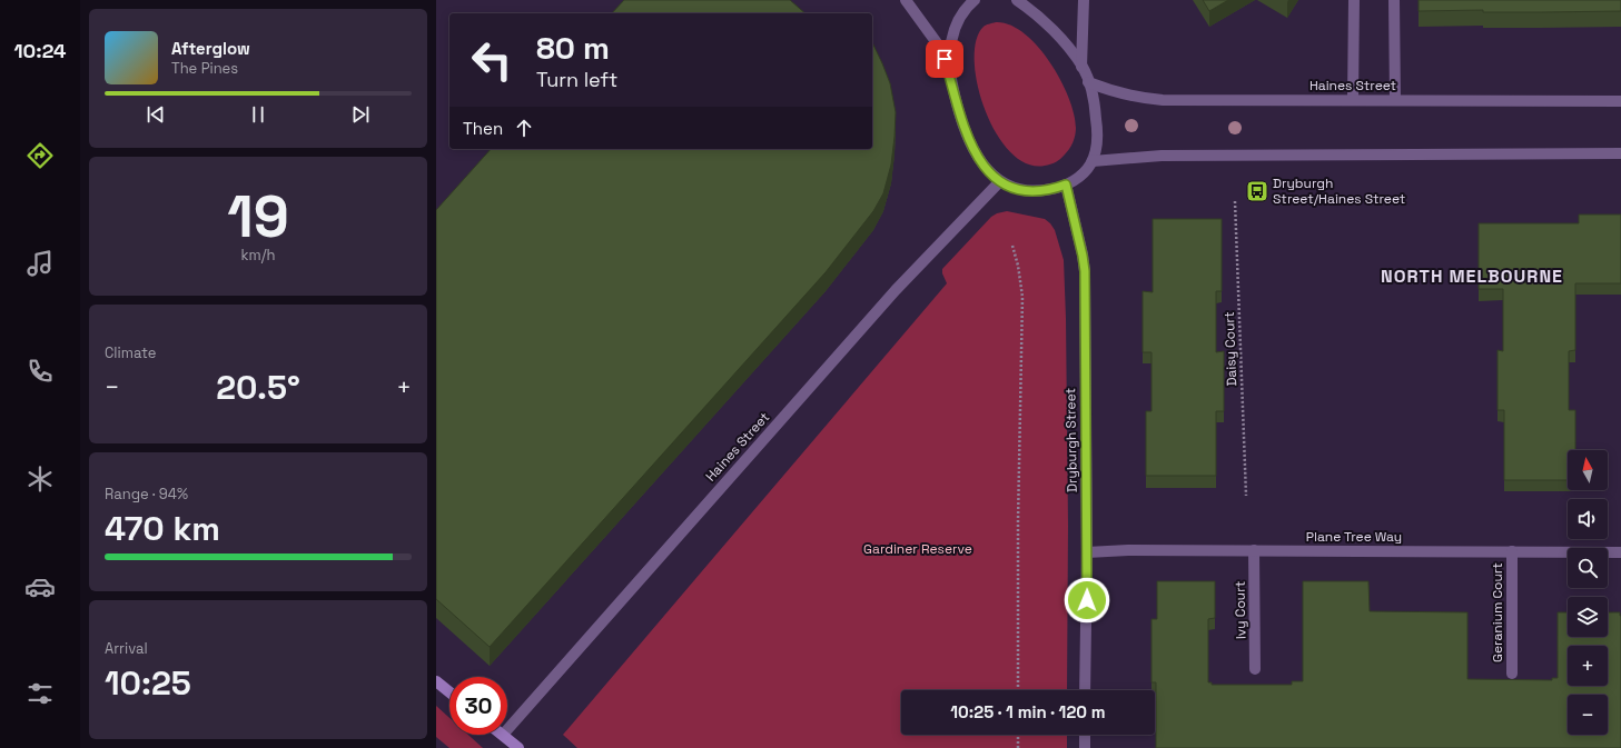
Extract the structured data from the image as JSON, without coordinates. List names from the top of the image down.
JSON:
{
  "streets": {
    "street": [
      "Haines Street",
      "Dryburgh Street",
      "Plane Tree Way",
      "Ivy Court",
      "Geranium Court"
    ],
    "path": ["Daisy Court"]
  },
  "crossings": [
    ["Dryburgh Street", "Plane Tree Way"],
    ["Plane Tree Way", "Ivy Court"],
    ["Plane Tree Way", "Geranium Court"]
  ],
  "districts": ["NORTH MELBOURNE"],
  "parks": ["Gardiner Reserve"],
  "places": {
    "bus stop": ["Dryburgh Street/Haines Street"]
  },
  "north": "top",
  "page": {
    "tabs": "10:24",
    "turn": ["80 m", "Turn left"],
    "song": ["Afterglow", "The Pines"],
    "then": "Then",
    "tile": [
      ["19", "km/h"],
      "Climate",
      ["Range · 94%", "470 km"],
      ["Arrival", "10:25"]
    ],
    "heat": ["−", "20.5°", "+"],
    "map_buttons": ["+", "−"],
    "limit": "30",
    "trip": "10:25 · 1 min · 120 m"
  }
}
